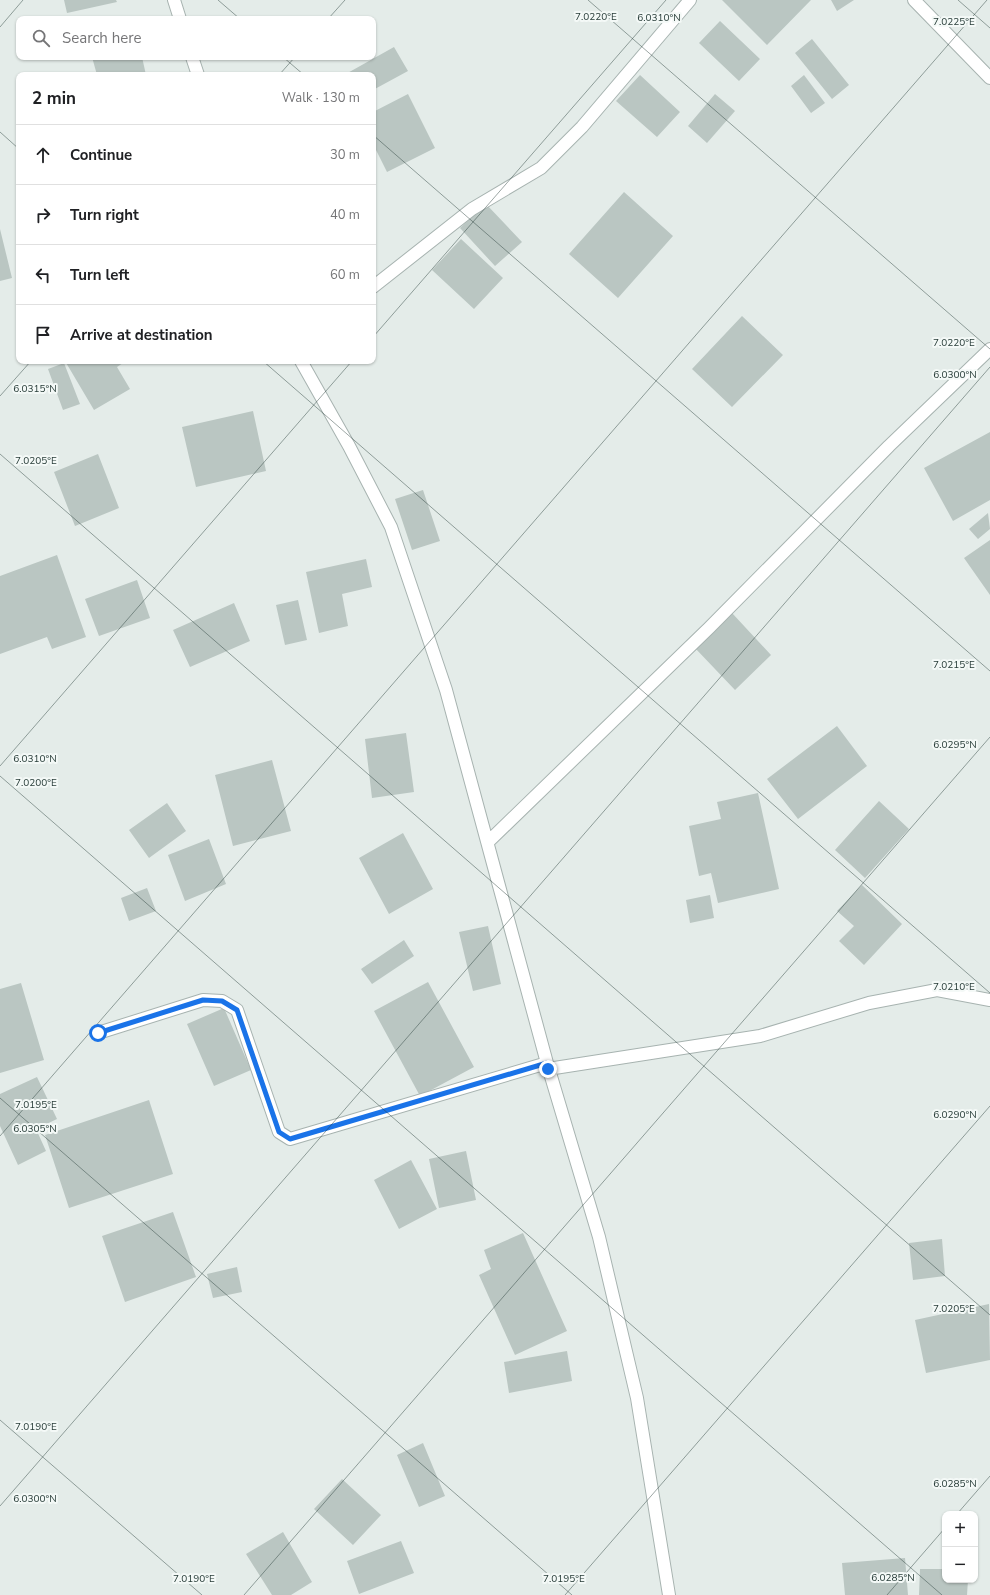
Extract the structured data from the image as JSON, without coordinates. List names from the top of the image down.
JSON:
{
  "page": {
    "search": "Search here",
    "heading": ["2 min", "Walk · 130 m"],
    "list": [
      ["Continue", "30 m"],
      ["Turn right", "40 m"],
      ["Turn left", "60 m"],
      "Arrive at destination"
    ],
    "map_buttons": ["+", "−"]
  },
  "coordinates": [
    "7.0220°E",
    "6.0310°N",
    "7.0225°E",
    "6.0300°N",
    "6.0315°N",
    "7.0205°E",
    "7.0215°E",
    "6.0295°N",
    "7.0200°E",
    "7.0210°E",
    "7.0195°E",
    "6.0290°N",
    "6.0305°N",
    "7.0190°E",
    "6.0285°N"
  ]
}
